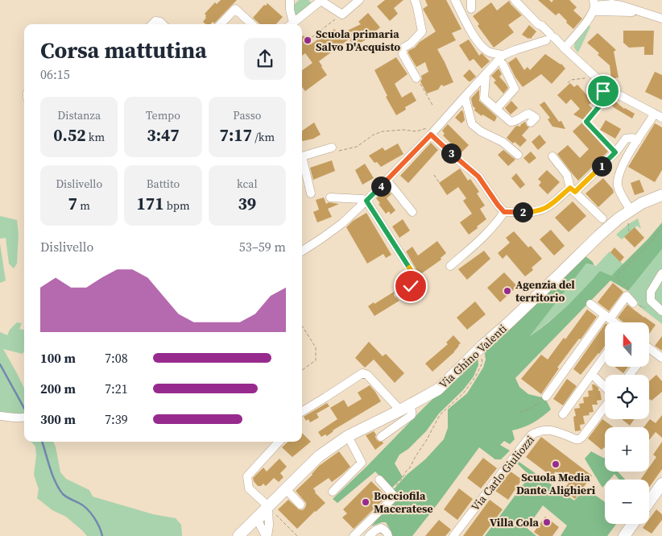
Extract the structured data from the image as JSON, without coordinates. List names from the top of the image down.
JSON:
{
  "streets": {
    "main road": ["Via Ghino Valenti"],
    "street": ["Via Carlo Giuliozzi"]
  },
  "places": [
    "Scuola primaria Salvo D'Acquisto",
    "Agenzia del territorio",
    "Scuola Media Dante Alighieri",
    "Bocciofila Maceratese",
    "Villa Cola"
  ],
  "north": "top",
  "page": {
    "heading": ["Corsa mattutina", "06:15"],
    "stats": [
      ["Distanza", "0.52 km"],
      ["Tempo", "3:47"],
      ["Passo", "7:17 /km"],
      ["Dislivello", "7 m"],
      ["Battito", "171 bpm"],
      ["kcal", "39"]
    ],
    "pins": [
      "3",
      "1",
      "4",
      "2"
    ],
    "chart": ["Dislivello", "53–59 m"],
    "map_buttons": ["+", "−"],
    "list": [
      {
        "name": "100 m",
        "note": "7:08"
      },
      {
        "name": "200 m",
        "note": "7:21"
      },
      {
        "name": "300 m",
        "note": "7:39"
      }
    ]
  }
}
